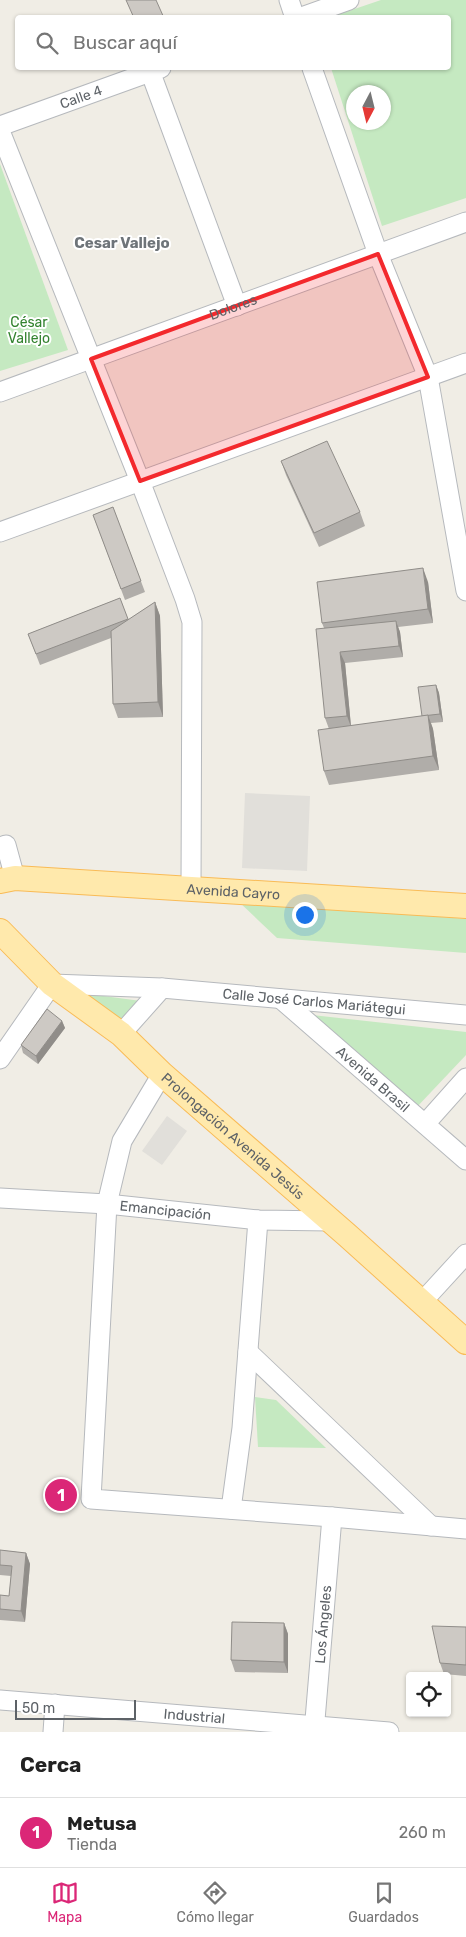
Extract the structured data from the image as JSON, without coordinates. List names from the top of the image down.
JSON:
{
  "streets": {
    "main road": ["Avenida Cayro", "Prolongación Avenida Jesús"],
    "street": [
      "Calle 4",
      "Dolores",
      "Calle José Carlos Mariátegui",
      "Avenida Brasil",
      "Emancipación",
      "Los Ángeles",
      "Industrial"
    ]
  },
  "crossings": [
    ["Calle José Carlos Mariátegui", "Avenida Brasil"],
    ["Calle José Carlos Mariátegui", "Prolongación Avenida Jesús"],
    ["Prolongación Avenida Jesús", "Emancipación"],
    ["Los Ángeles", "Industrial"]
  ],
  "districts": ["Cesar Vallejo"],
  "parks": ["César Vallejo"],
  "scale_bar": "50 m",
  "north": "bottom",
  "page": {
    "search": "Buscar aquí",
    "pins": "1",
    "scale": "50 m",
    "heading": "Cerca",
    "list": [
      {
        "mark": "1",
        "name": "Metusa",
        "note": "Tienda",
        "value": "260 m"
      }
    ],
    "nav": ["Mapa", "Cómo llegar", "Guardados"]
  }
}
